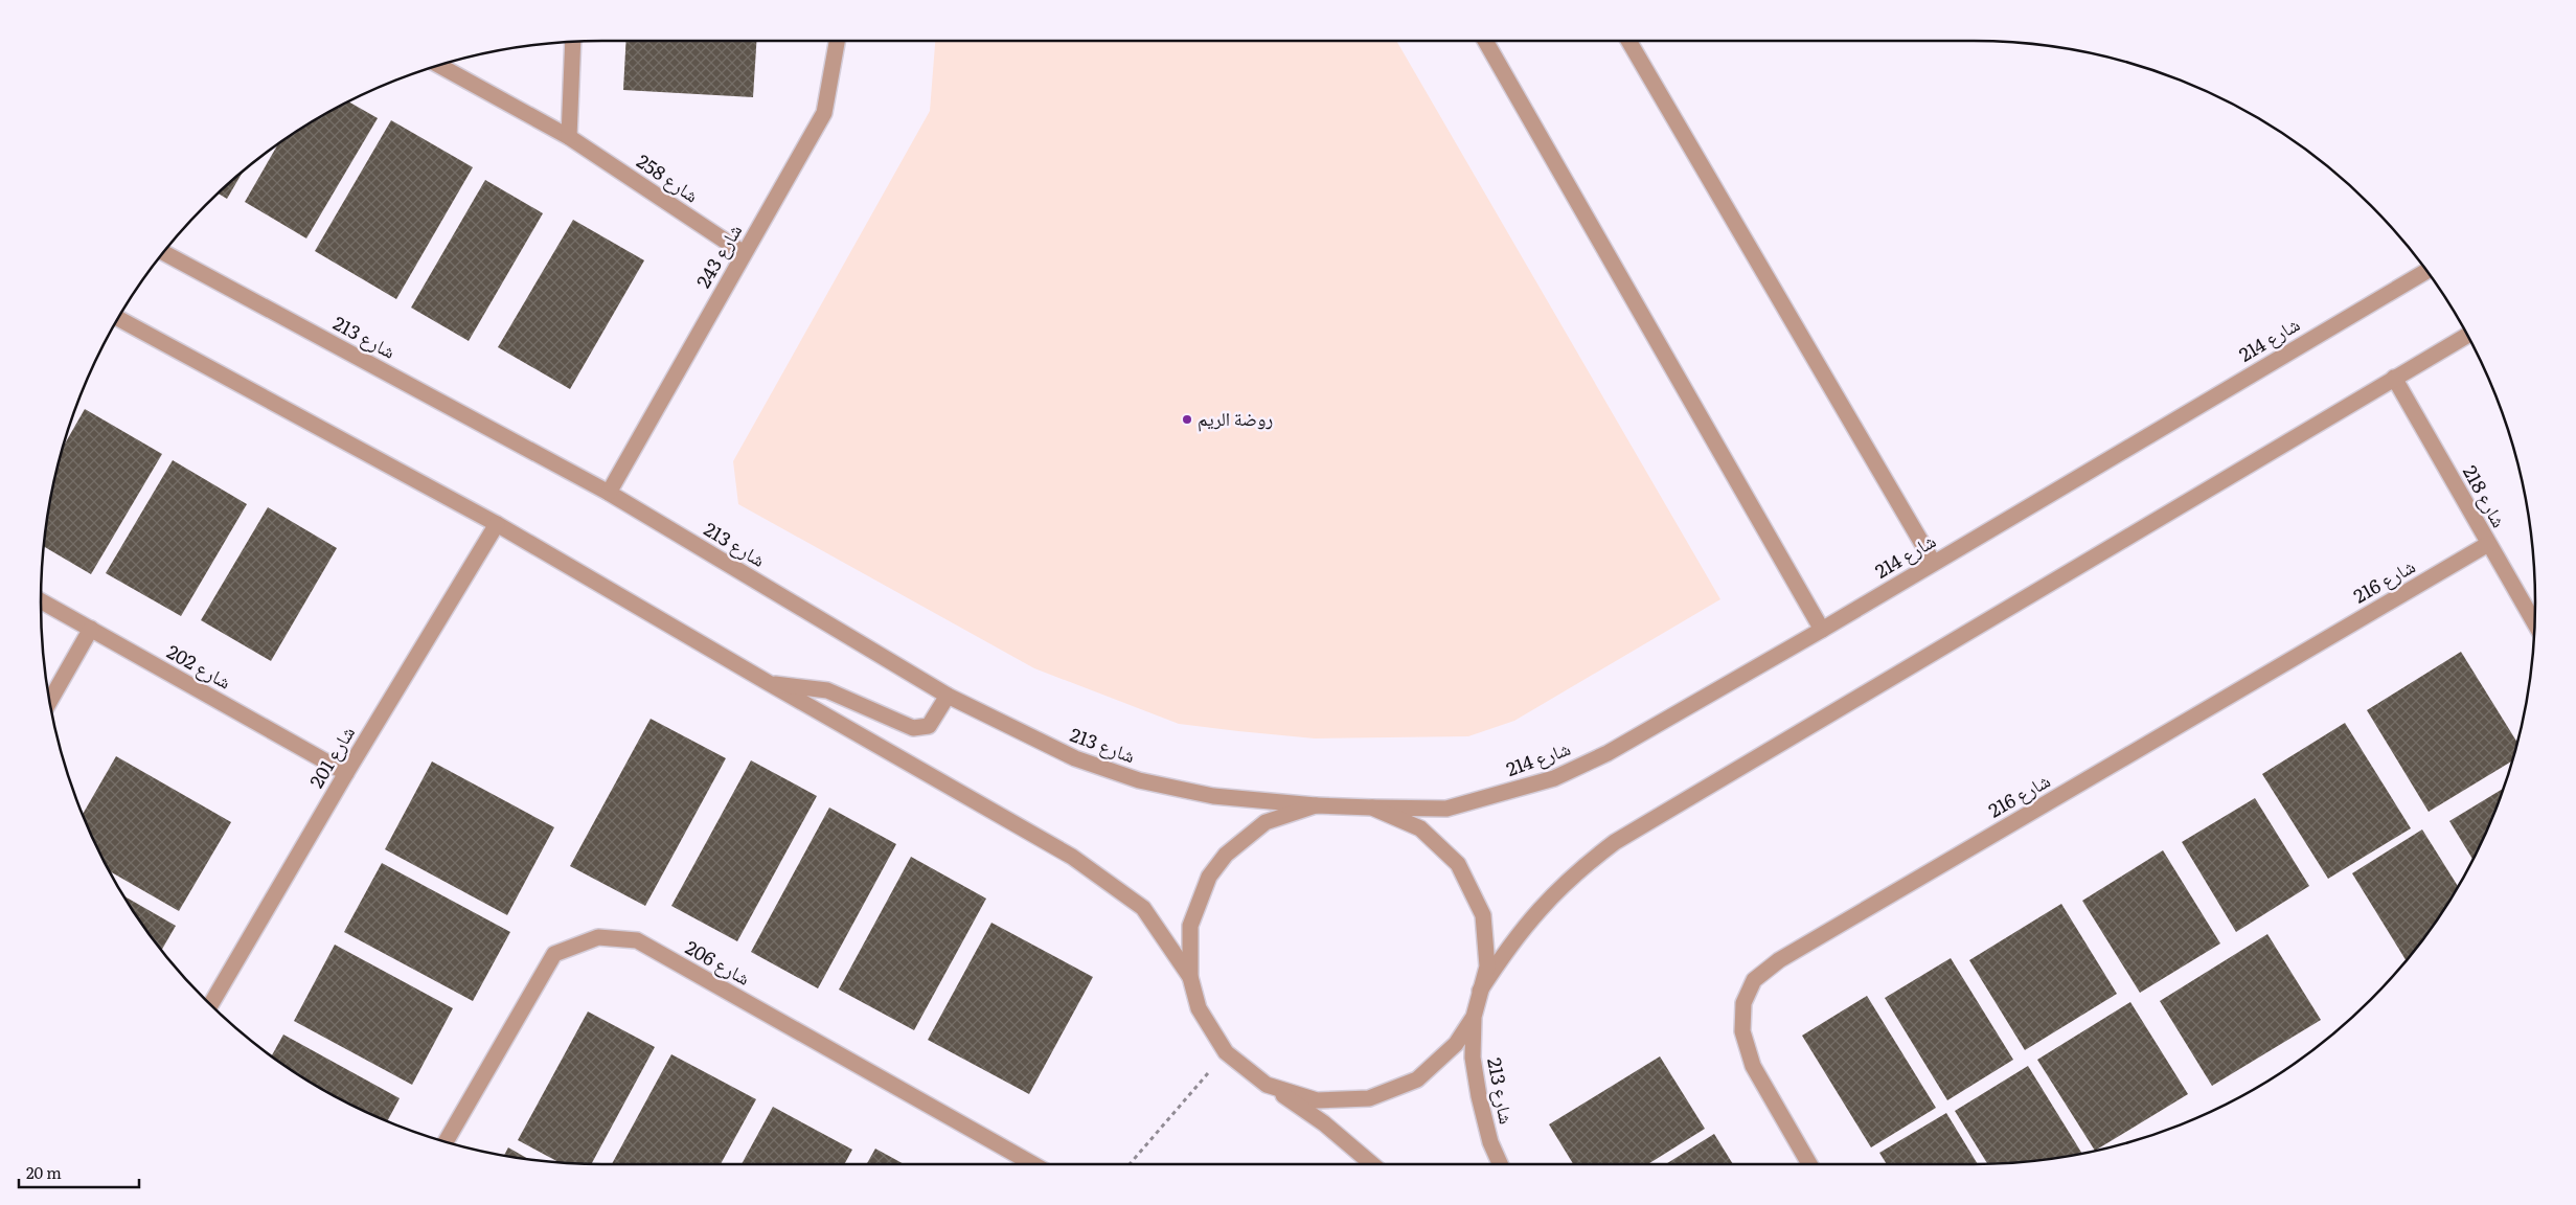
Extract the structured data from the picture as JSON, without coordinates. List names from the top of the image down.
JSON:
{
  "streets": {
    "street": [
      "شارع 258",
      "شارع 243",
      "شارع 213",
      "شارع 214",
      "شارع 218",
      "شارع 216",
      "شارع 202",
      "شارع 201",
      "شارع 206"
    ]
  },
  "crossings": [
    ["شارع 258", "شارع 243"],
    ["شارع 243", "شارع 213"],
    ["شارع 213", "شارع 214"],
    ["شارع 218", "شارع 216"],
    ["شارع 202", "شارع 201"]
  ],
  "places": ["روضة الريم"],
  "scale_bar": "20 m"
}
